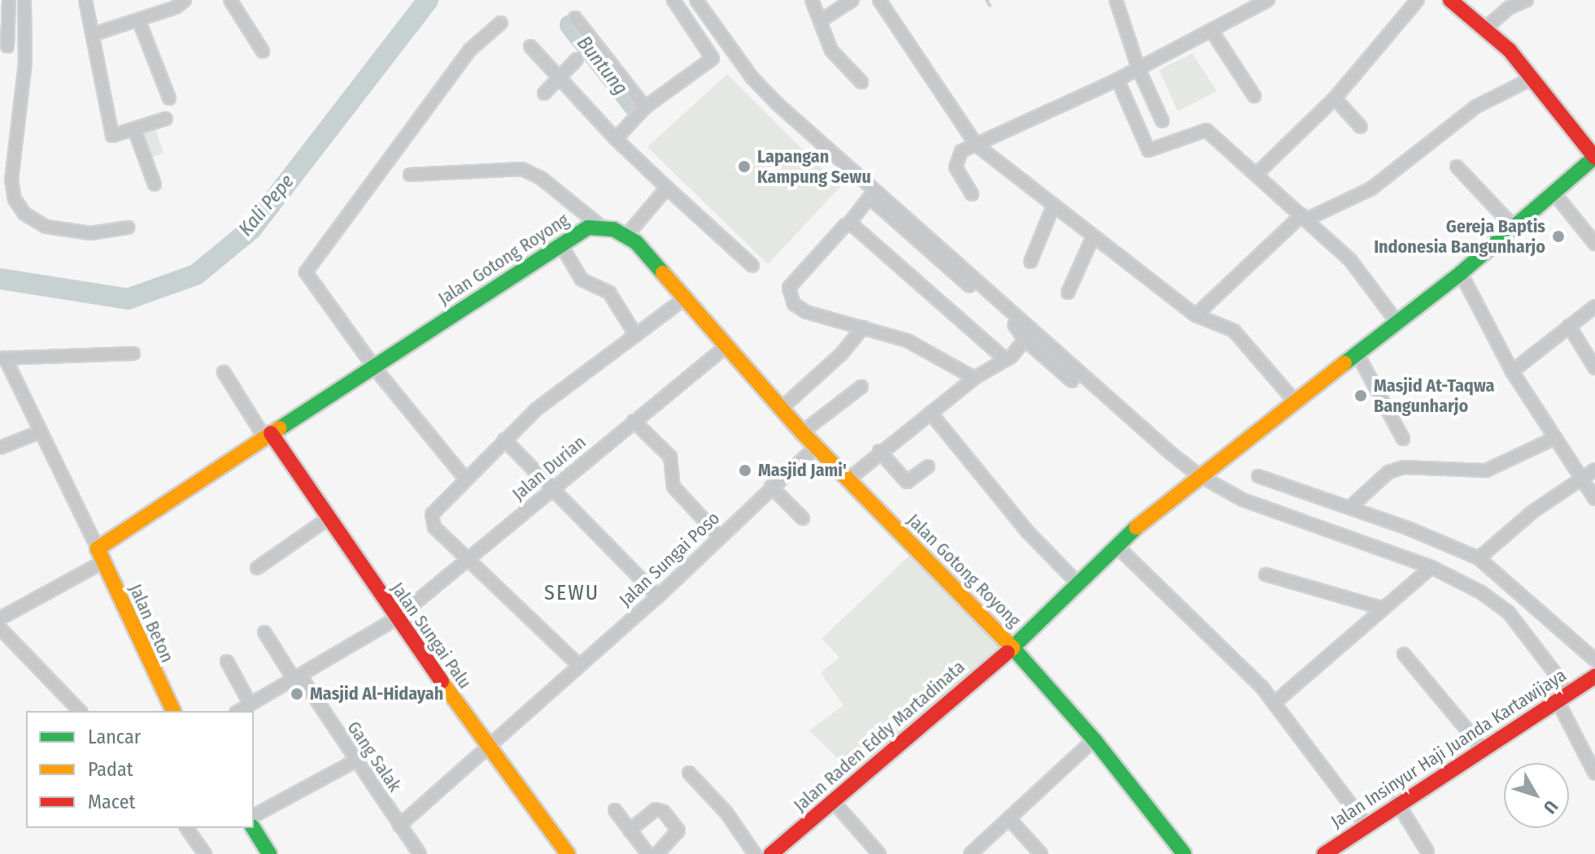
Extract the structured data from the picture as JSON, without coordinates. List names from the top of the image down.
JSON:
{
  "streets": {
    "main road": [
      "Jalan Gotong Royong",
      "Jalan Beton",
      "Jalan Sungai Palu",
      "Jalan Raden Eddy Martadinata",
      "Jalan Insinyur Haji Juanda Kartawijaya"
    ],
    "street": ["Jalan Durian", "Jalan Sungai Poso", "Gang Salak"]
  },
  "crossings": [
    ["Jalan Gotong Royong", "Jalan Durian"],
    ["Jalan Gotong Royong", "Jalan Sungai Poso"],
    ["Jalan Gotong Royong", "Jalan Beton"],
    ["Jalan Gotong Royong", "Jalan Sungai Palu"],
    ["Jalan Gotong Royong", "Jalan Raden Eddy Martadinata"],
    ["Jalan Durian", "Jalan Sungai Palu"],
    ["Jalan Durian", "Gang Salak"],
    ["Jalan Sungai Poso", "Jalan Sungai Palu"],
    ["Jalan Sungai Poso", "Gang Salak"]
  ],
  "districts": ["SEWU"],
  "water": ["Buntung", "Kali Pepe"],
  "places": [
    "Lapangan Kampung Sewu",
    "Gereja Baptis Indonesia Bangunharjo",
    "Masjid At-Taqwa Bangunharjo",
    "Masjid Jami'",
    "Masjid Al-Hidayah"
  ],
  "legend": ["Lancar", "Padat", "Macet"],
  "north": "bottom right"
}
